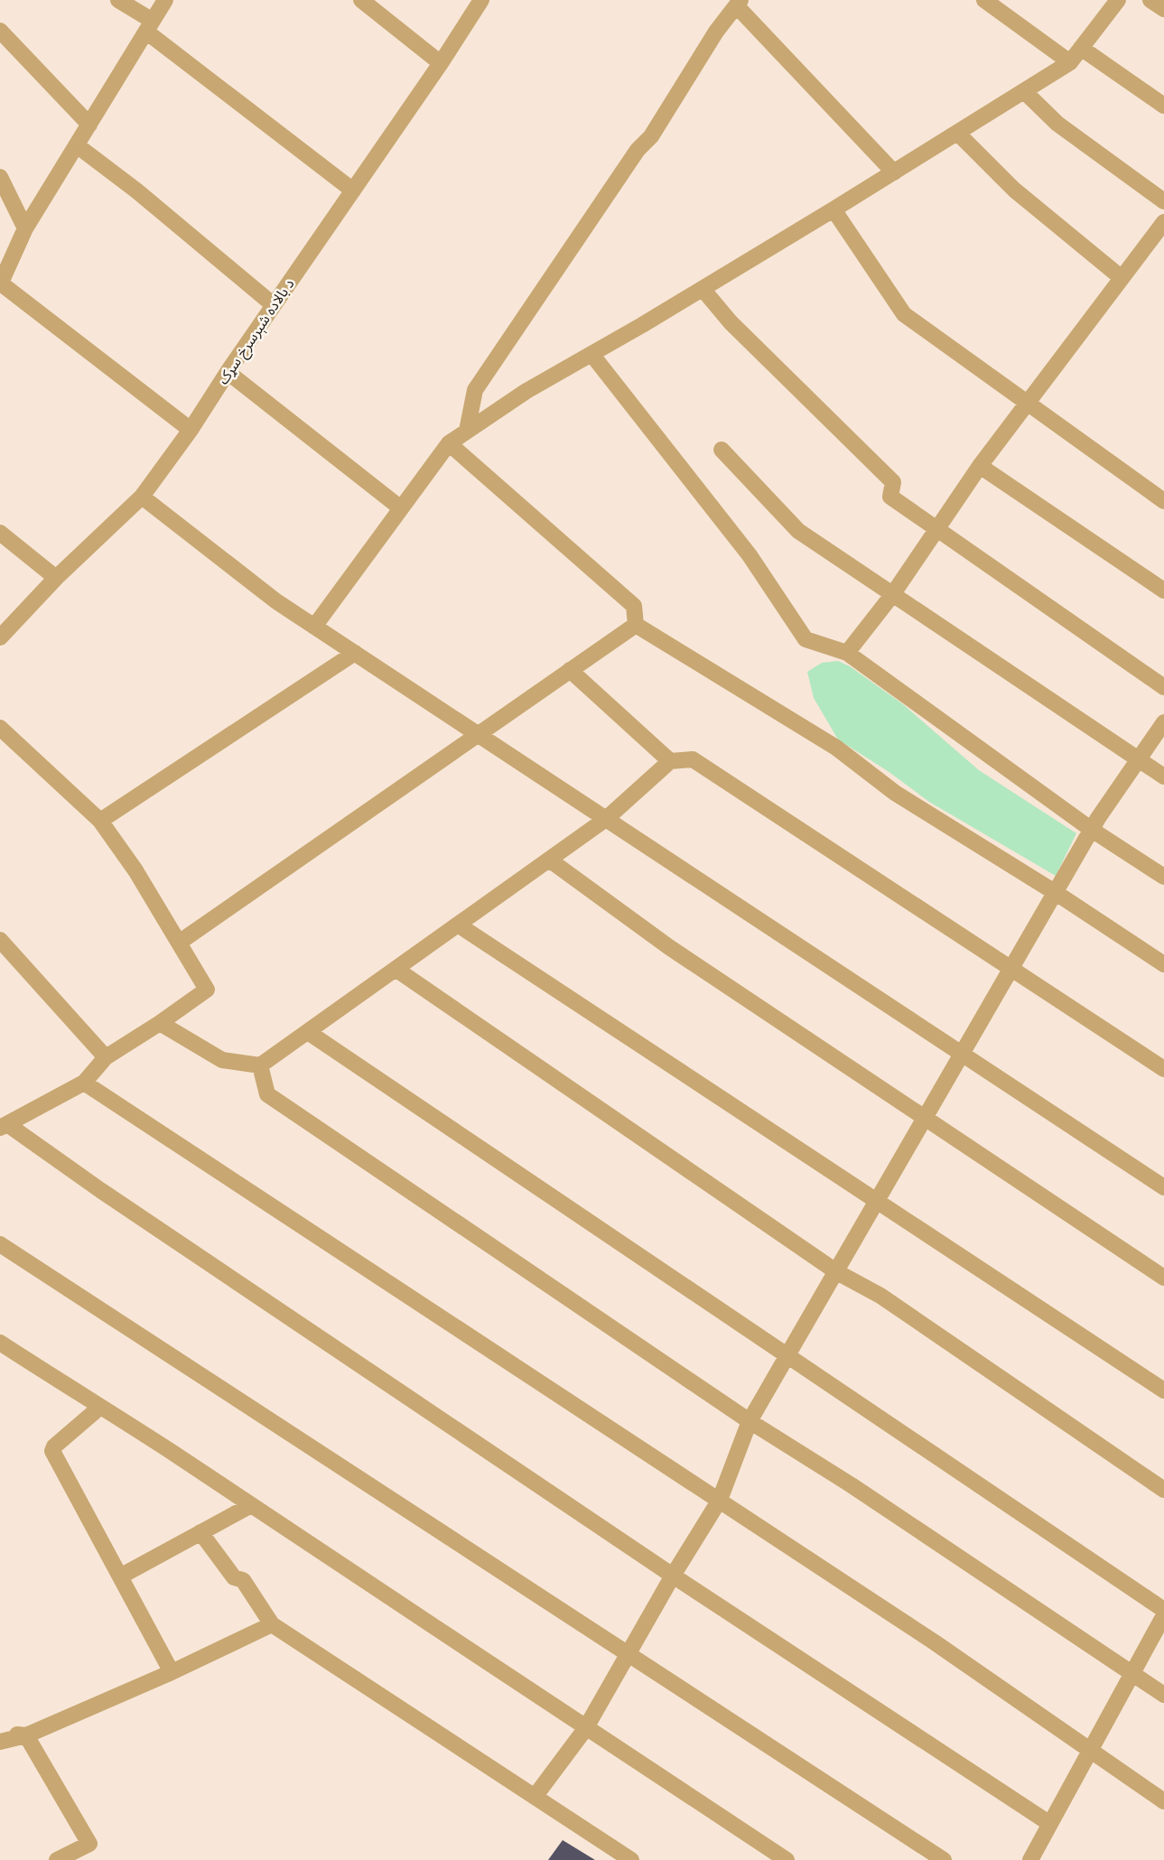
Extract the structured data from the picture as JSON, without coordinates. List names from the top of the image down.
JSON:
{
  "streets": {
    "street": ["د بالاده شېرسرخ سړک"]
  }
}
